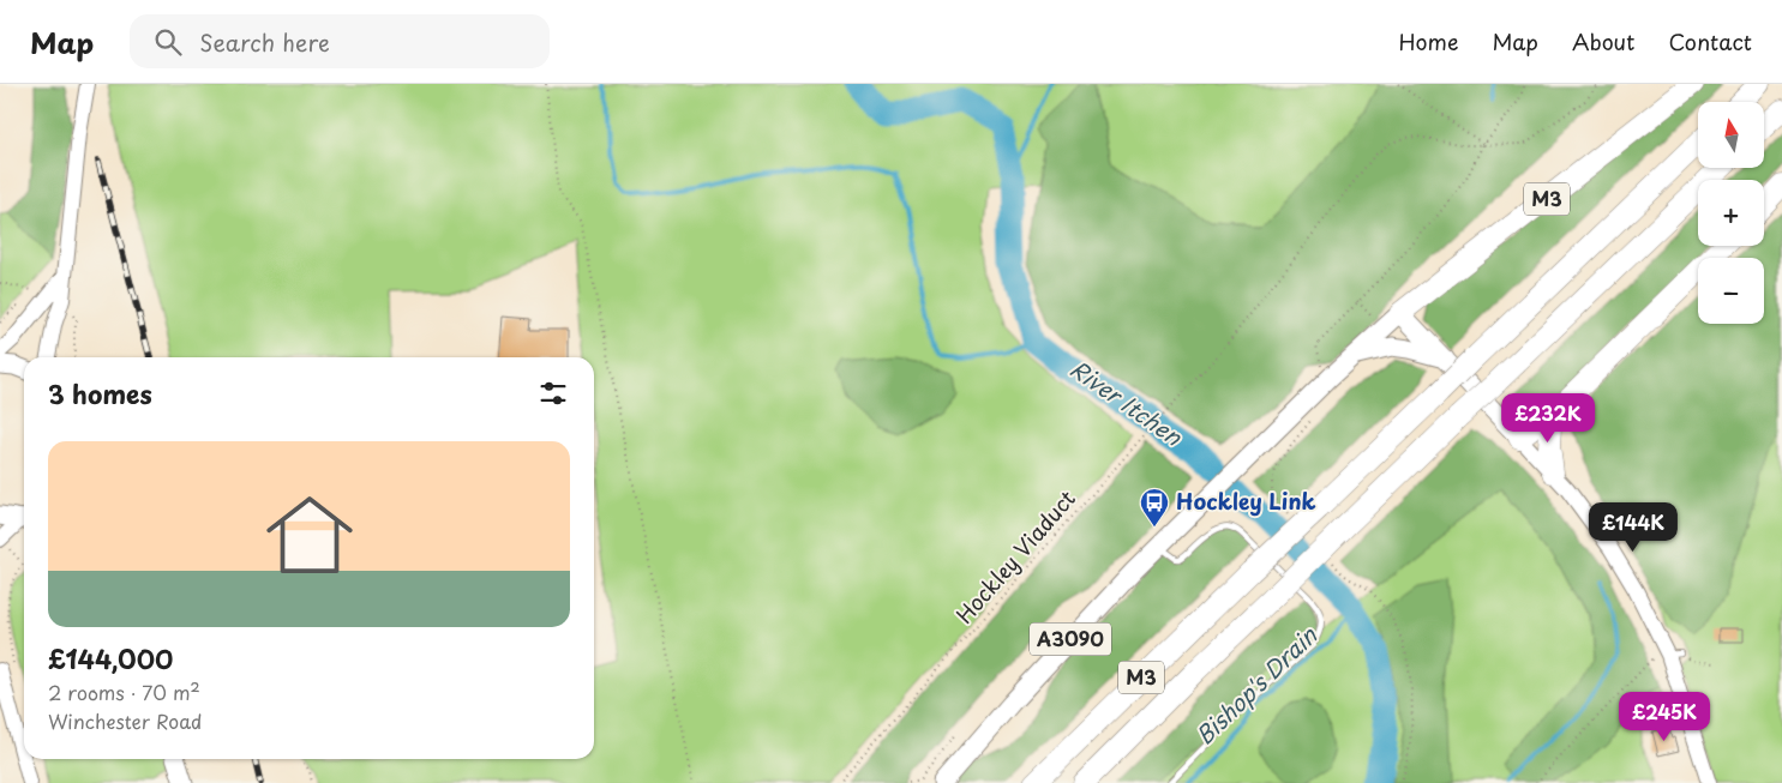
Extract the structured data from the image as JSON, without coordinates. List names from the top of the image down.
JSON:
{
  "streets": {
    "highway": ["M3"],
    "main road": ["A3090"],
    "path": ["Hockley Viaduct"]
  },
  "crossings": [
    ["M3", "A3090"]
  ],
  "water": ["River Itchen", "Bishop's Drain"],
  "places": {
    "bus stop": ["Hockley Link"]
  },
  "north": "top",
  "page": {
    "header": "Map",
    "search": "Search here",
    "nav": [
      "Home",
      "Map",
      "About",
      "Contact"
    ],
    "map_buttons": ["+", "−"],
    "heading": "3 homes",
    "price": ["£232K", "£144K", "£245K"],
    "list": [
      {
        "name": "£144,000",
        "note": "2 rooms · 70 m² · Winchester Road"
      }
    ]
  }
}
